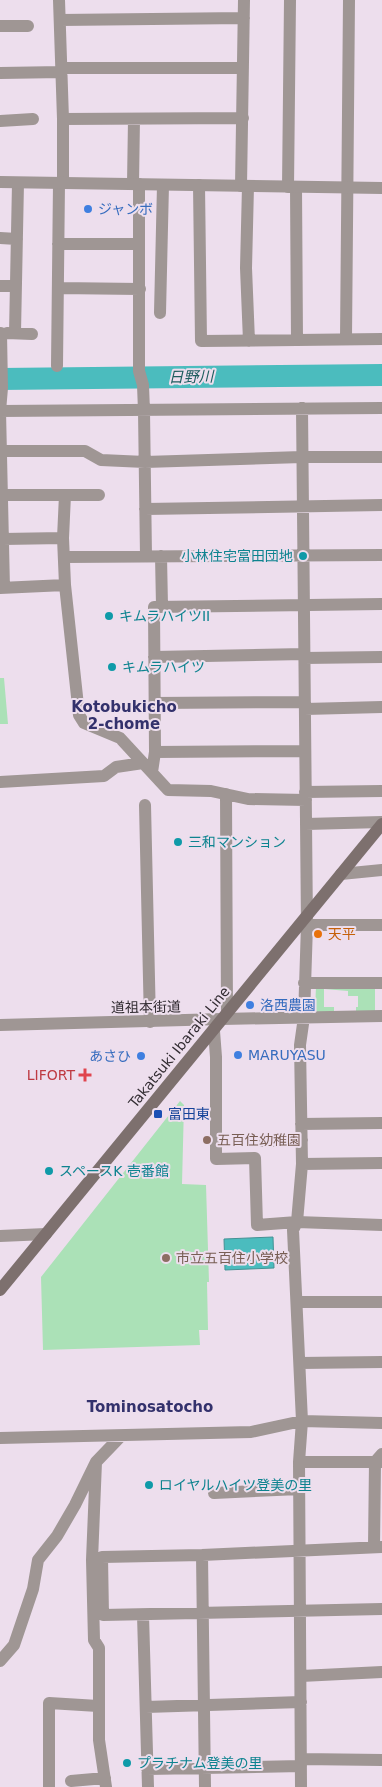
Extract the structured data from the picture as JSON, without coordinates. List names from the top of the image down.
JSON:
{
  "streets": {
    "main road": ["Takatsuki Ibaraki Line"],
    "street": ["道祖本街道"]
  },
  "crossings": [
    ["道祖本街道", "Takatsuki Ibaraki Line"]
  ],
  "districts": ["Kotobukicho 2-chome", "Tominosatocho"],
  "water": ["日野川"],
  "places": {
    "other": [
      "ジャンボ",
      "小林住宅富田団地",
      "キムラハイツII",
      "キムラハイツ",
      "三和マンション",
      "天平",
      "洛西農園",
      "MARUYASU",
      "あさひ",
      "五百住幼稚園",
      "スペースK 壱番館",
      "市立五百住小学校",
      "ロイヤルハイツ登美の里",
      "プラチナム登美の里"
    ],
    "health": ["LIFORT"],
    "transit": ["富田東"]
  }
}
